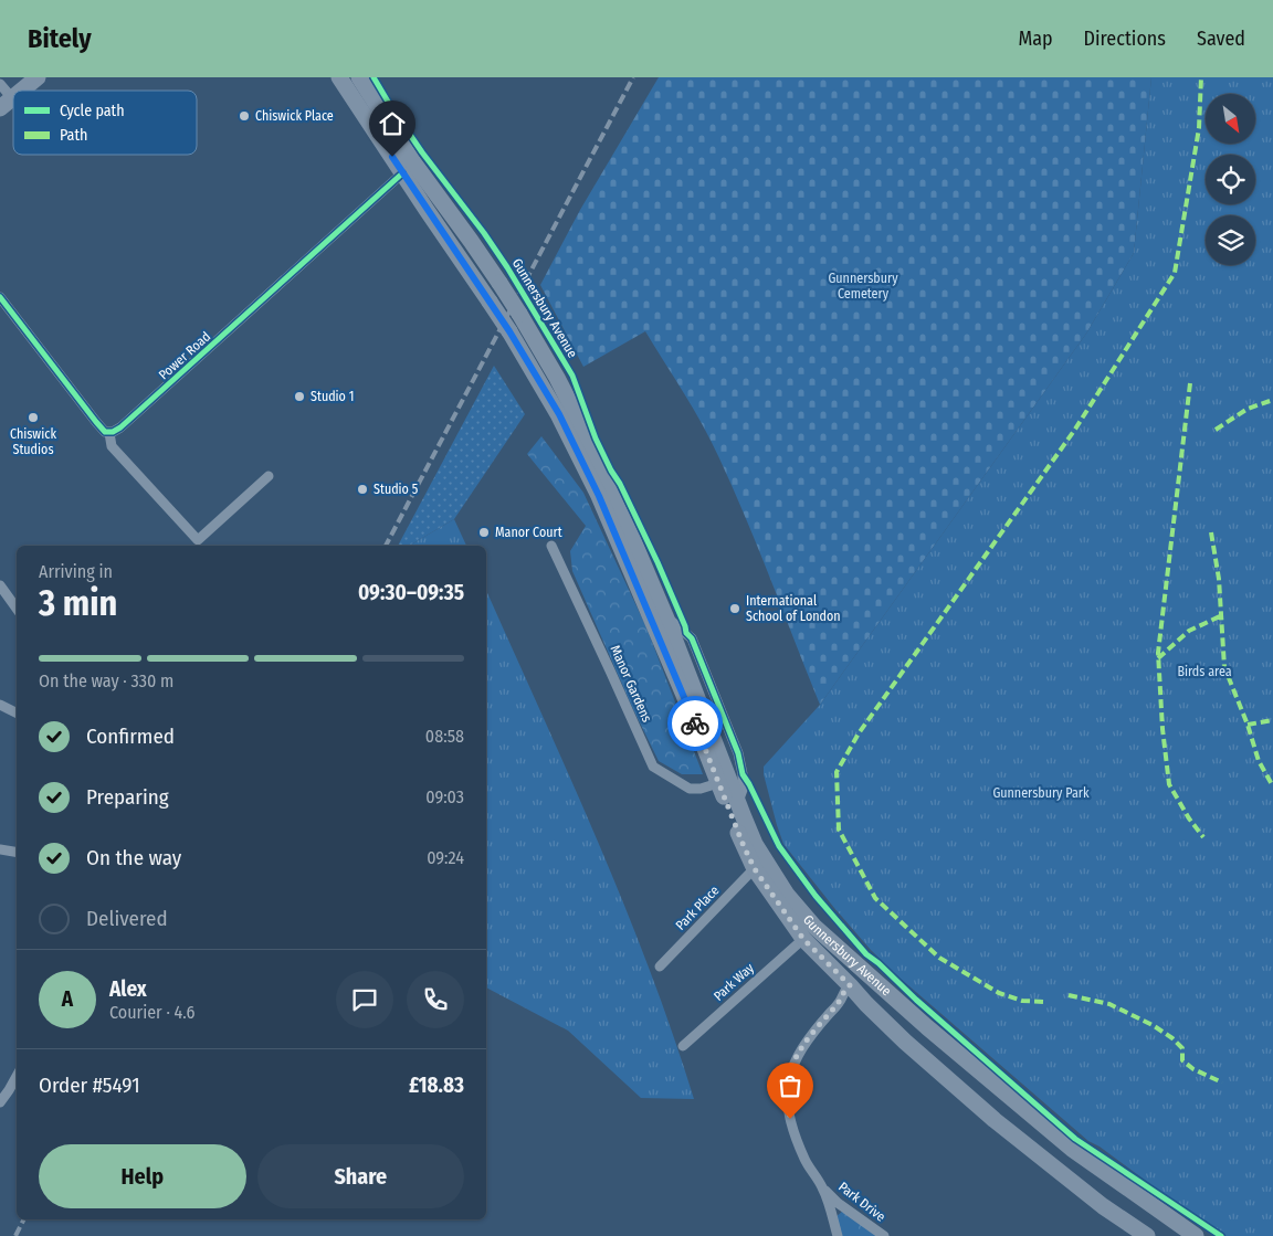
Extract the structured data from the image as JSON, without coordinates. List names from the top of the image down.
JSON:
{
  "streets": {
    "main road": ["Gunnersbury Avenue"],
    "street": [
      "Power Road",
      "Manor Gardens",
      "Park Place",
      "Park Way",
      "Park Drive"
    ]
  },
  "crossings": [
    ["Gunnersbury Avenue", "Power Road"],
    ["Gunnersbury Avenue", "Manor Gardens"],
    ["Gunnersbury Avenue", "Park Place"],
    ["Gunnersbury Avenue", "Park Way"]
  ],
  "parks": ["Gunnersbury Cemetery", "Birds area", "Gunnersbury Park"],
  "places": [
    "Chiswick Place",
    "Studio 1",
    "Chiswick Studios",
    "Studio 5",
    "Manor Court",
    "International School of London"
  ],
  "legend": ["Cycle path", "Path"],
  "north": "bottom right",
  "page": {
    "header": "Bitely",
    "nav": ["Map", "Directions", "Saved"],
    "heading": ["3 min", "Arriving in", "09:30–09:35"],
    "panel": [
      "Alex",
      "Courier · 4.6",
      "Order #5491",
      "£18.83"
    ],
    "bar": "On the way · 330 m",
    "list": [
      ["Confirmed", "08:58"],
      ["Preparing", "09:03"],
      ["On the way", "09:24"],
      "Delivered"
    ],
    "round": "A",
    "buttons": ["Help", "Share"]
  }
}
